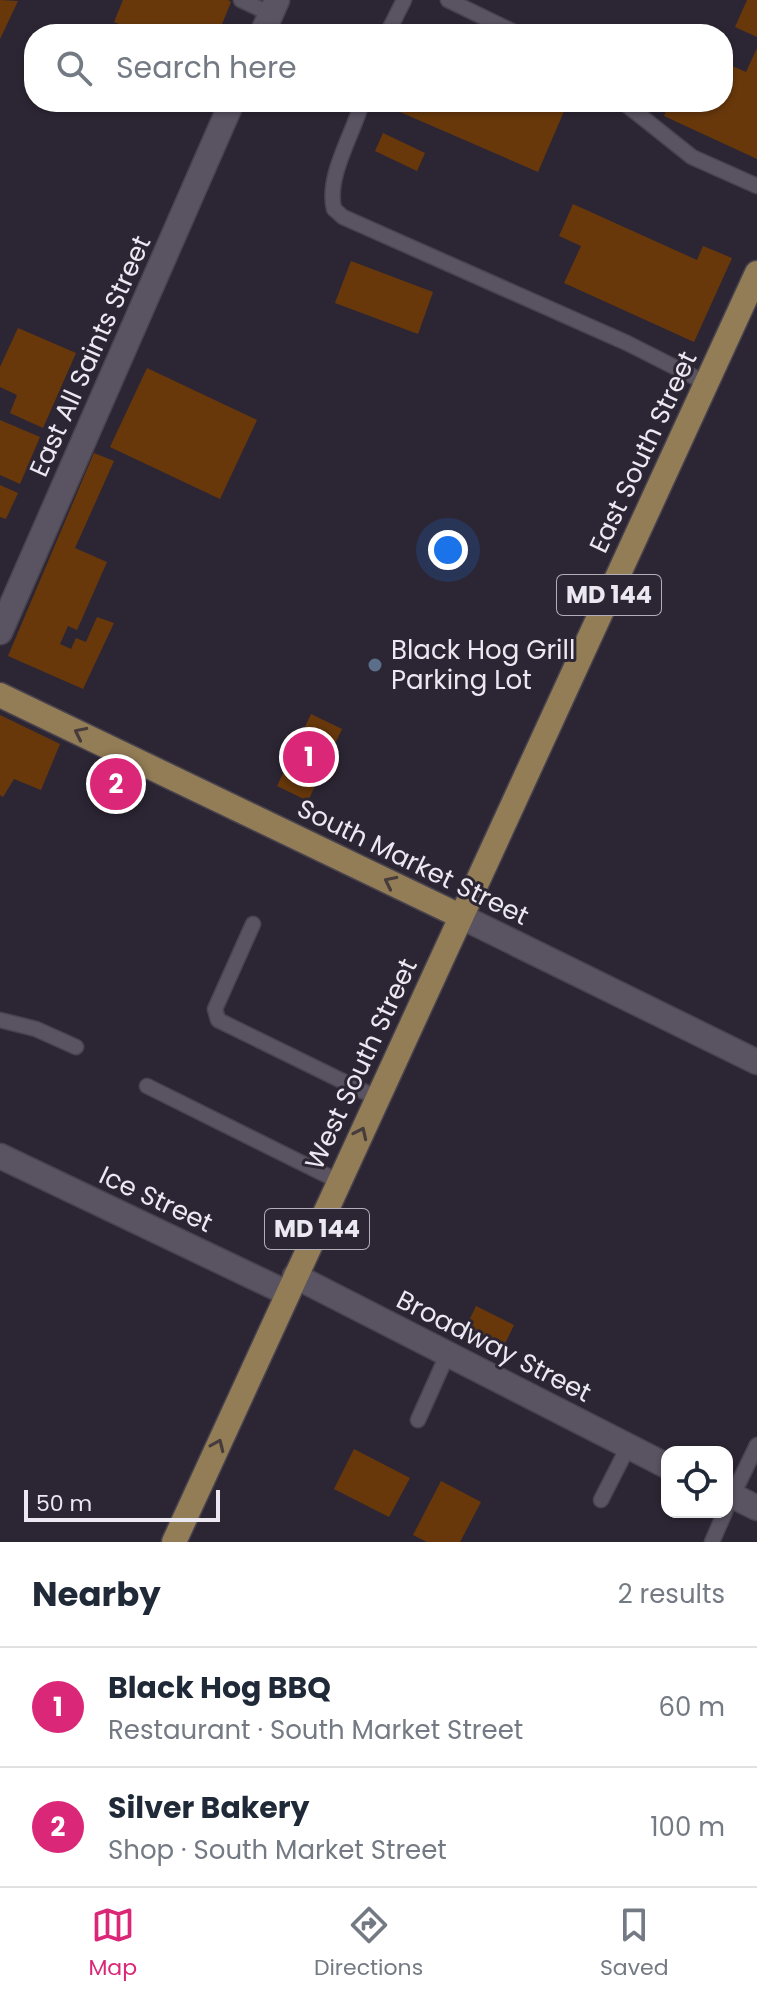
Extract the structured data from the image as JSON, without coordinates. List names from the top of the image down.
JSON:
{
  "streets": {
    "main road": [
      "East South Street",
      "MD 144",
      "South Market Street",
      "West South Street"
    ],
    "street": ["East All Saints Street", "Ice Street", "Broadway Street"]
  },
  "crossings": [
    ["East South Street", "South Market Street"],
    ["East South Street", "West South Street"],
    ["South Market Street", "West South Street"],
    ["West South Street", "Ice Street"],
    ["West South Street", "Broadway Street"],
    ["Ice Street", "Broadway Street"]
  ],
  "one_way": ["South Market Street", "West South Street"],
  "places": ["Black Hog Grill Parking Lot"],
  "scale_bar": "50 m",
  "page": {
    "search": "Search here",
    "pins": ["1", "2"],
    "scale": "50 m",
    "heading": ["Nearby", "2 results"],
    "list": [
      {
        "mark": "1",
        "name": "Black Hog BBQ",
        "note": "Restaurant · South Market Street",
        "value": "60 m"
      },
      {
        "mark": "2",
        "name": "Silver Bakery",
        "note": "Shop · South Market Street",
        "value": "100 m"
      }
    ],
    "nav": ["Map", "Directions", "Saved"]
  }
}
